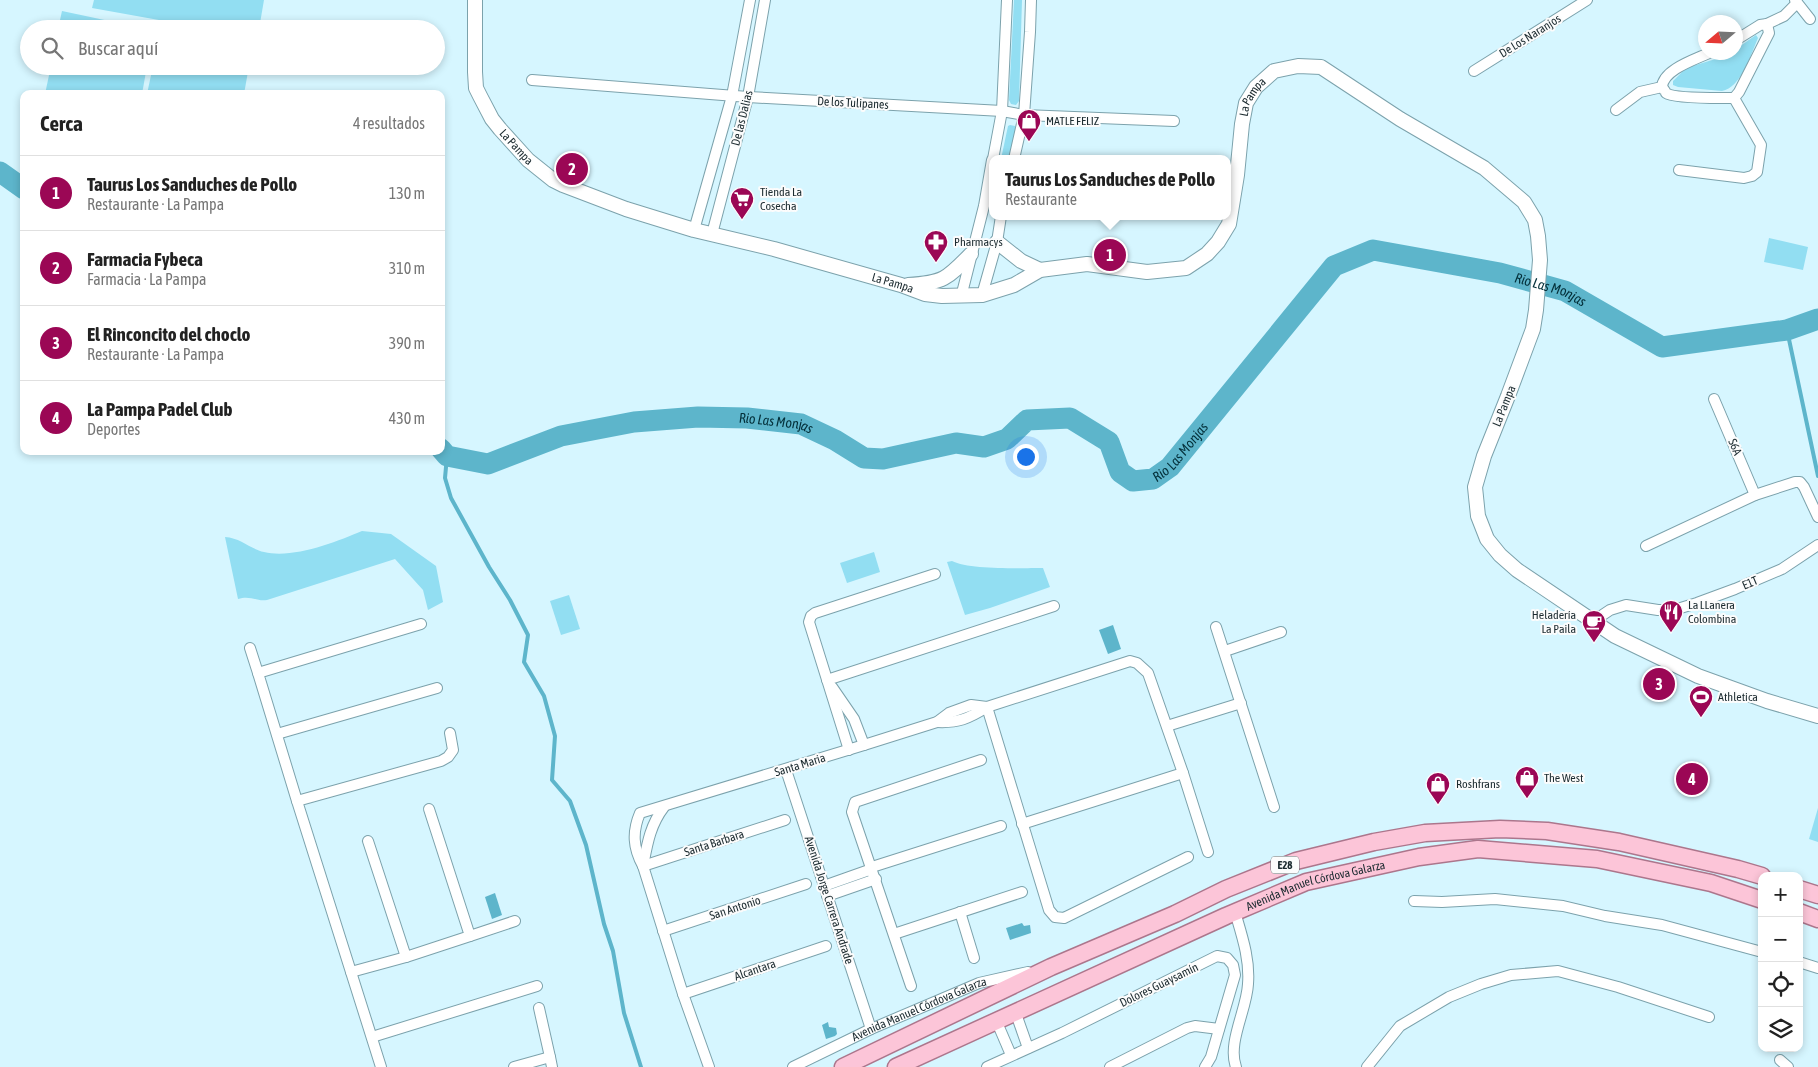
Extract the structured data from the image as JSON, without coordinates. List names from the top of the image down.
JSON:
{
  "streets": {
    "main road": ["E28", "Avenida Manuel Córdova Galarza"],
    "street": [
      "De Los Naranjos",
      "La Pampa",
      "De los Tulipanes",
      "De las Dalias",
      "S6A",
      "E1T",
      "Santa Maria",
      "Santa Barbara",
      "Avenida Jorge Carrera Andrade",
      "San Antonio",
      "Alcantara",
      "Dolores Guaysamín"
    ]
  },
  "crossings": [
    ["La Pampa", "De las Dalias"],
    ["La Pampa", "E1T"],
    ["De los Tulipanes", "De las Dalias"],
    ["Santa Maria", "Santa Barbara"],
    ["Santa Maria", "Avenida Jorge Carrera Andrade"],
    ["Santa Maria", "San Antonio"],
    ["Santa Maria", "Alcantara"],
    ["Avenida Manuel Córdova Galarza", "Avenida Jorge Carrera Andrade"]
  ],
  "water": ["Rio Las Monjas"],
  "places": {
    "shop": ["MATLE FELIZ", "The West", "Roshfrans"],
    "supermarket": ["Tienda La Cosecha"],
    "pharmacy": ["Pharmacys"],
    "restaurant": ["La LLanera Colombina"],
    "cafe": ["Heladería La Paila"],
    "sports": ["Athletica"]
  },
  "north": "left",
  "page": {
    "search": "Buscar aquí",
    "heading": ["Cerca", "4 resultados"],
    "pins": [
      "2",
      "1",
      "3",
      "4"
    ],
    "popup": ["Taurus Los Sanduches de Pollo", "Restaurante"],
    "list": [
      {
        "mark": "1",
        "name": "Taurus Los Sanduches de Pollo",
        "note": "Restaurante · La Pampa",
        "value": "130 m"
      },
      {
        "mark": "2",
        "name": "Farmacia Fybeca",
        "note": "Farmacia · La Pampa",
        "value": "310 m"
      },
      {
        "mark": "3",
        "name": "El Rinconcito del choclo",
        "note": "Restaurante · La Pampa",
        "value": "390 m"
      },
      {
        "mark": "4",
        "name": "La Pampa Padel Club",
        "note": "Deportes",
        "value": "430 m"
      }
    ],
    "map_buttons": ["+", "−"]
  }
}
